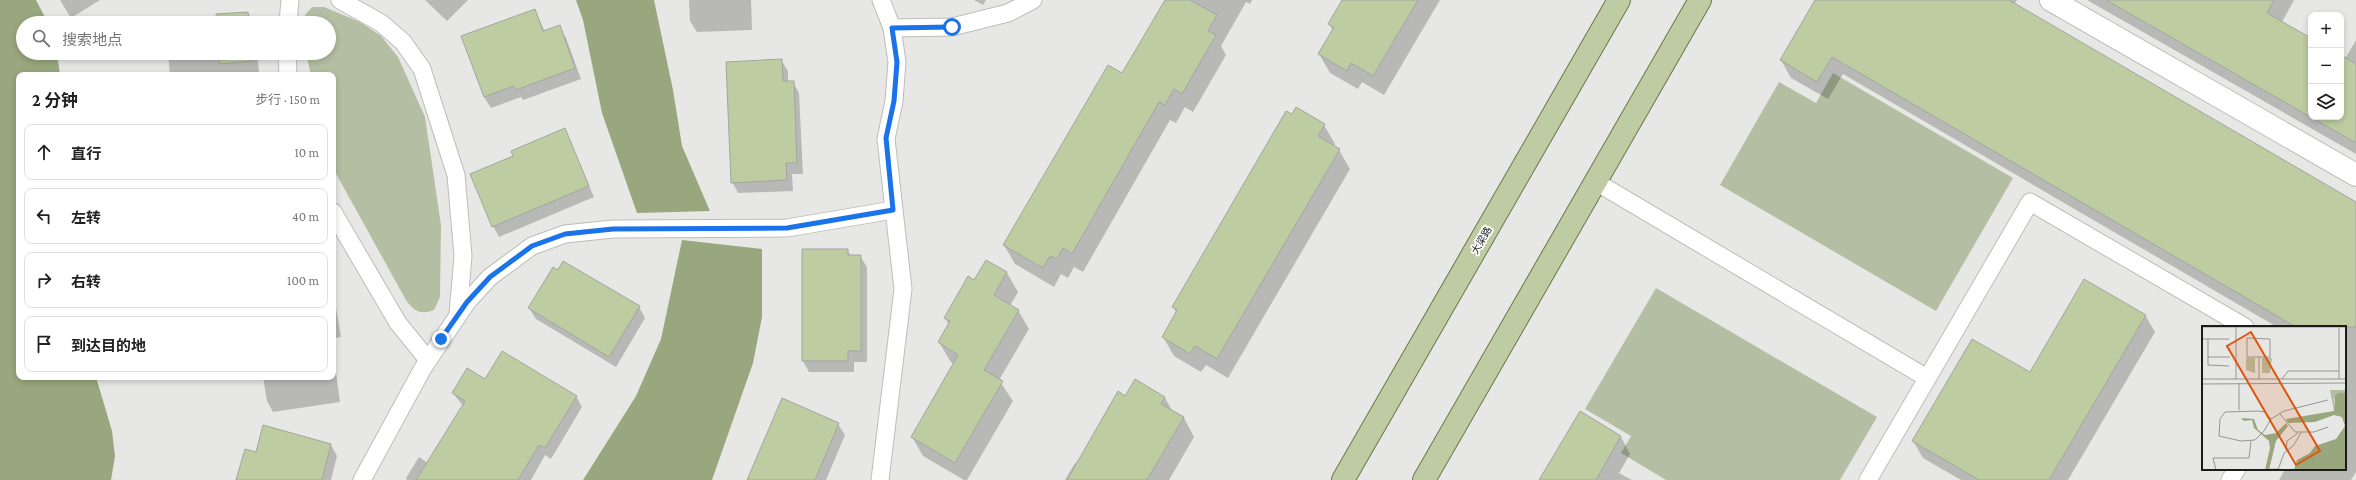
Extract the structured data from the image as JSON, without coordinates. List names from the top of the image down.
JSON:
{
  "streets": {
    "main road": ["大梁路"]
  },
  "page": {
    "map_buttons": ["+", "−"],
    "search": "搜索地点",
    "heading": ["2 分钟", "步行 · 150 m"],
    "list": [
      ["直行", "10 m"],
      ["左转", "40 m"],
      ["右转", "100 m"],
      "到达目的地"
    ]
  }
}
